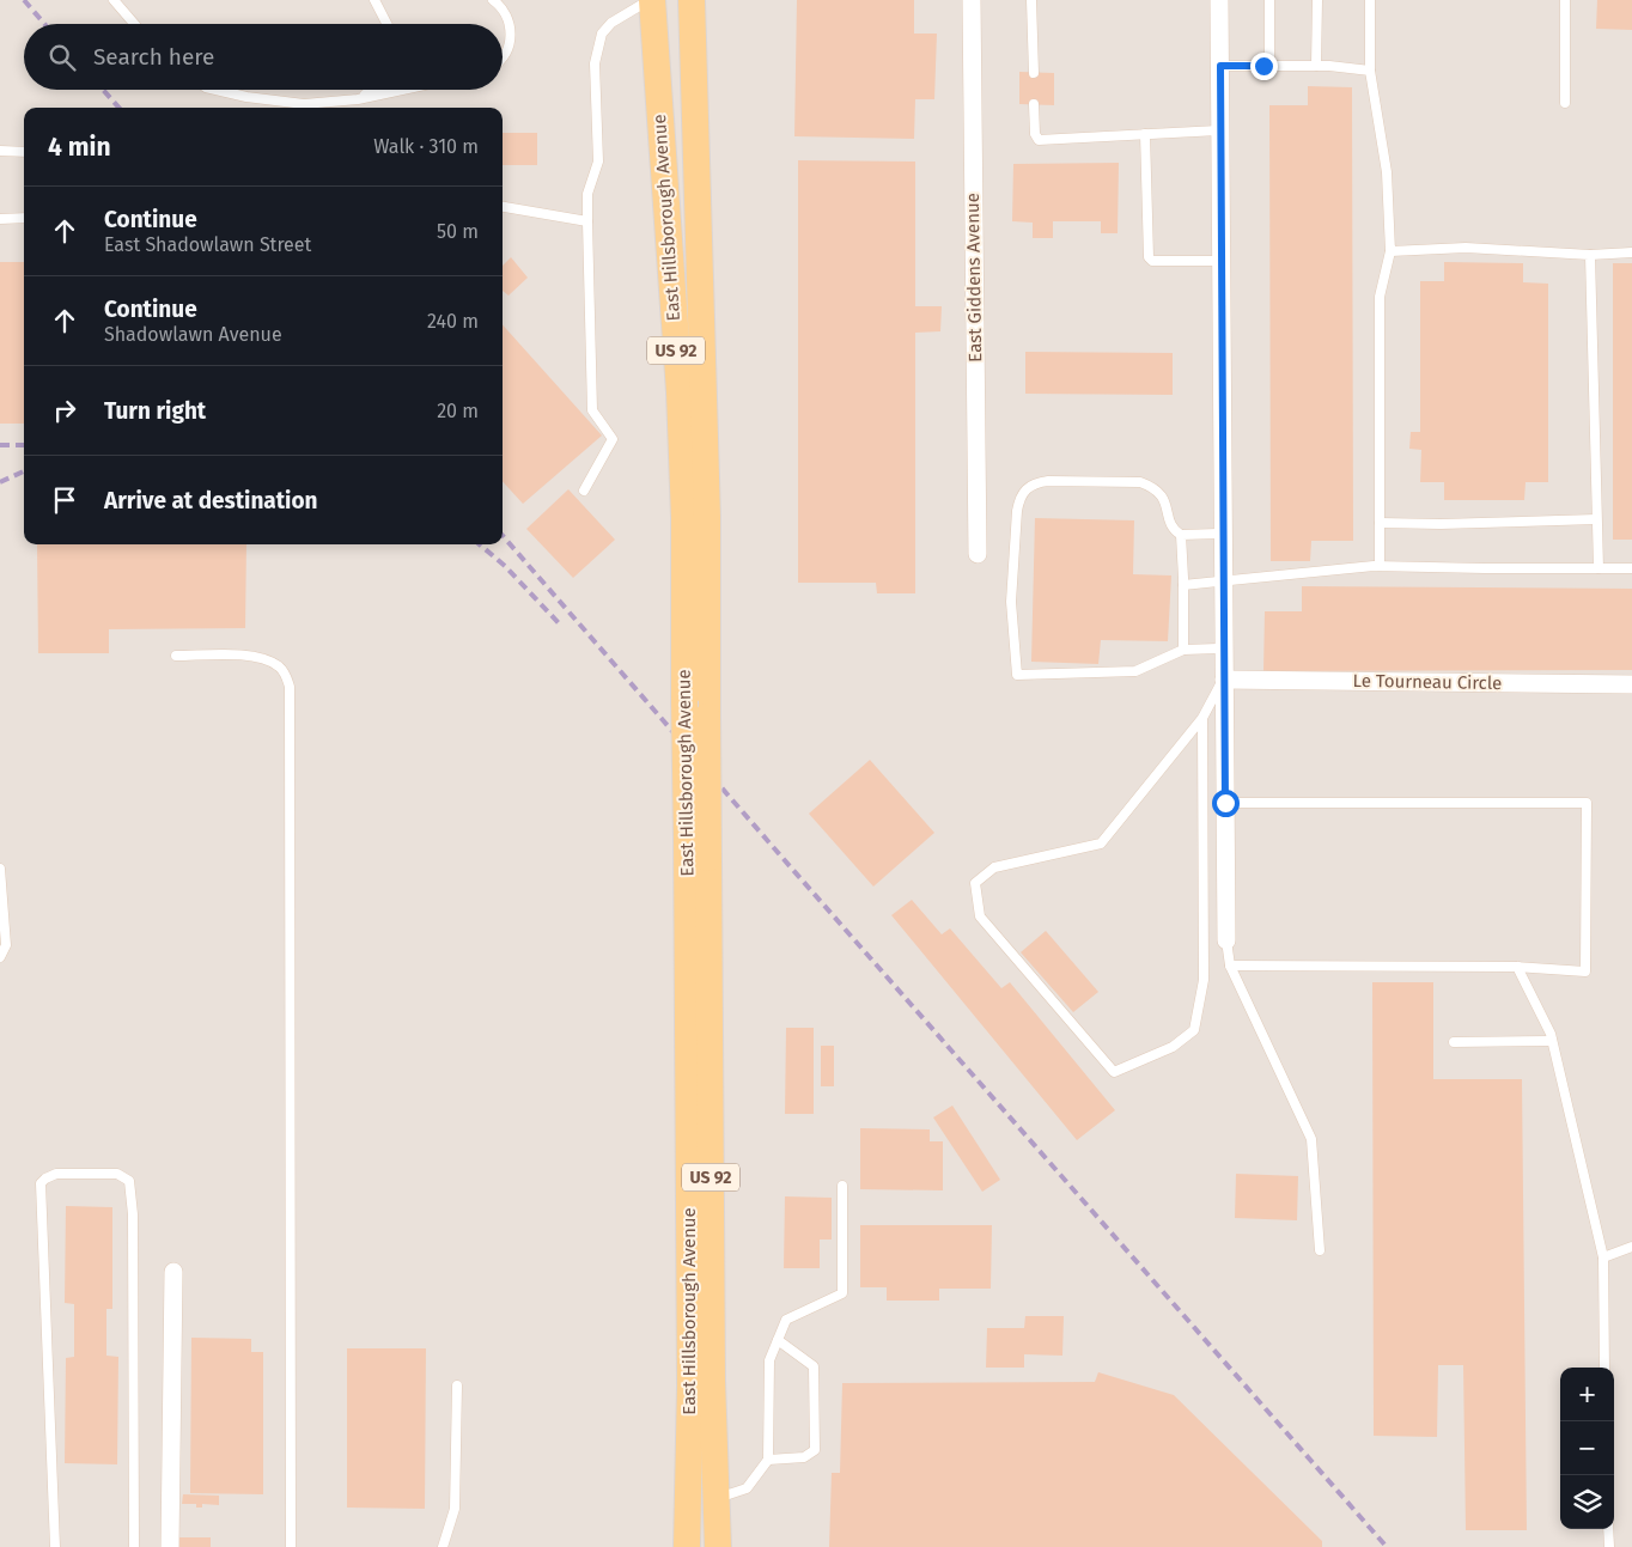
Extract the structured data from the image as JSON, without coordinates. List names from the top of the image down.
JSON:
{
  "streets": {
    "main road": ["East Hillsborough Avenue", "US 92"],
    "street": ["East Giddens Avenue", "Le Tourneau Circle"]
  },
  "page": {
    "search": "Search here",
    "heading": ["4 min", "Walk · 310 m"],
    "list": [
      ["Continue", "East Shadowlawn Street", "50 m"],
      ["Continue", "Shadowlawn Avenue", "240 m"],
      ["Turn right", "20 m"],
      "Arrive at destination"
    ],
    "map_buttons": ["+", "−"]
  }
}
